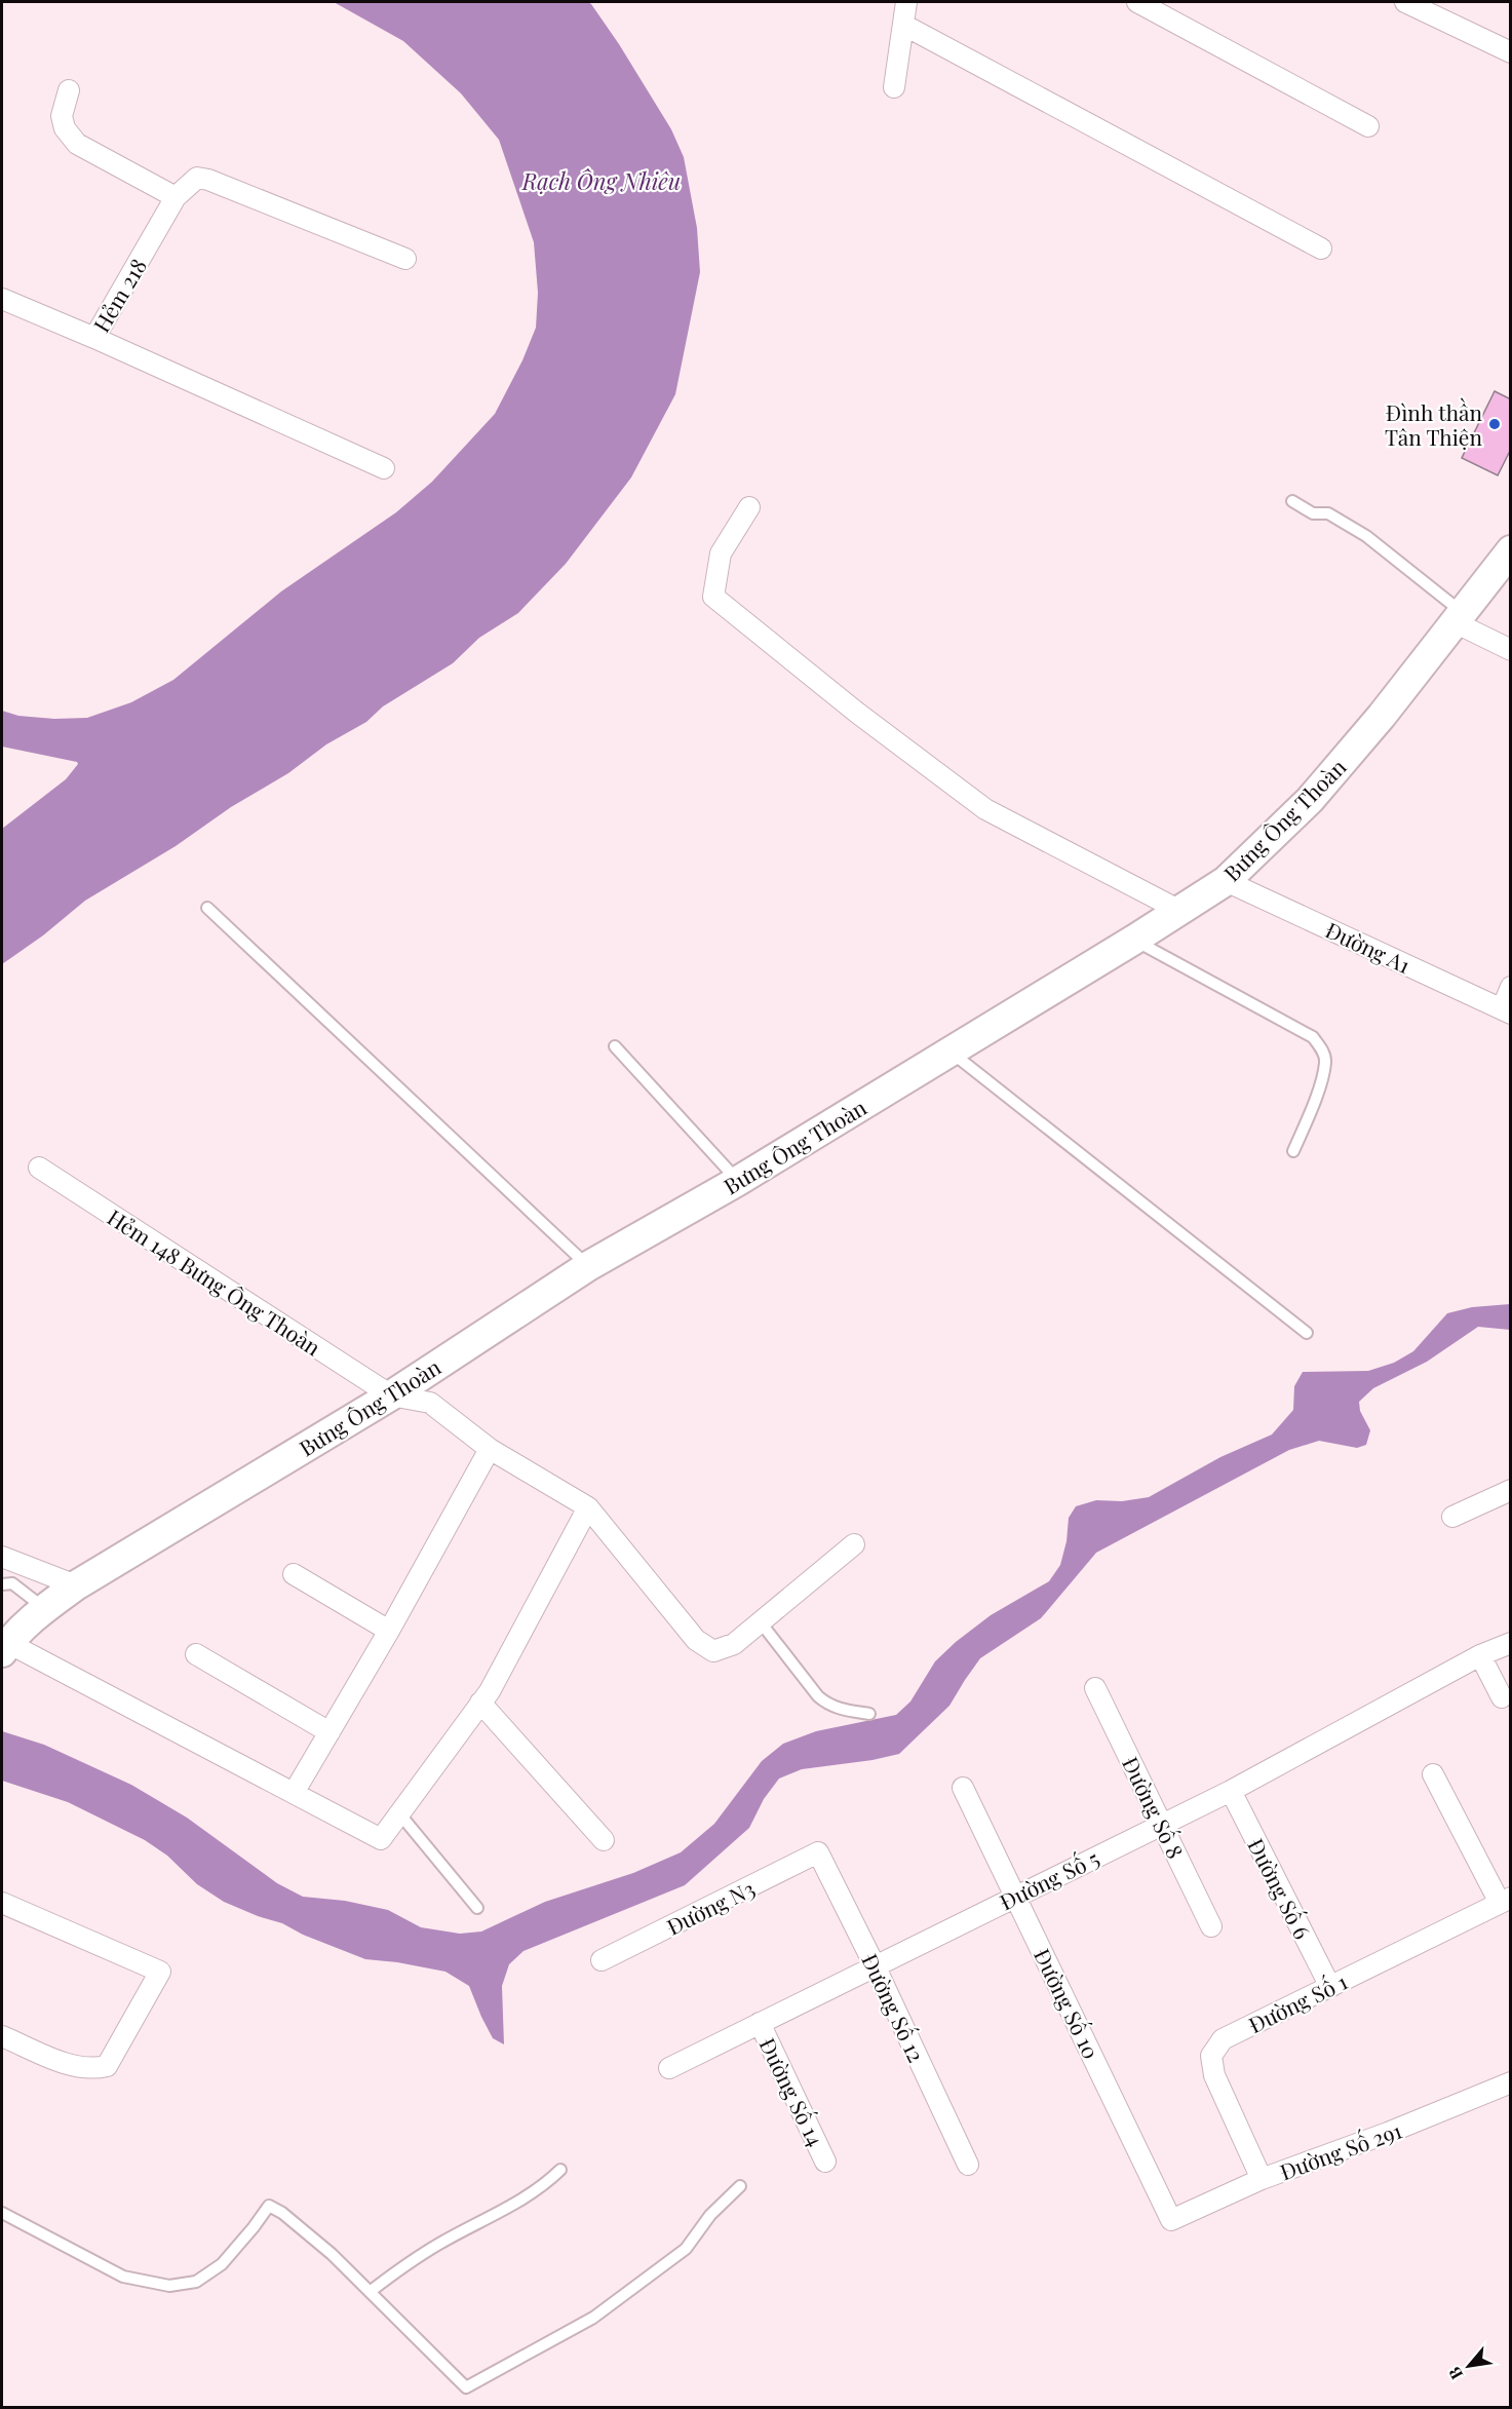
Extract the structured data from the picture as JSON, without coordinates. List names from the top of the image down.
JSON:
{
  "streets": {
    "street": [
      "Hẻm 218",
      "Bưng Ông Thoàn",
      "Đường A1",
      "Hẻm 148 Bưng Ông Thoàn",
      "Đường Số 8",
      "Đường Số 5",
      "Đường Số 6",
      "Đường N3",
      "Đường Số 1",
      "Đường Số 10",
      "Đường Số 12",
      "Đường Số 14",
      "Đường Số 291"
    ]
  },
  "crossings": [
    ["Bưng Ông Thoàn", "Đường A1"],
    ["Bưng Ông Thoàn", "Hẻm 148 Bưng Ông Thoàn"],
    ["Đường Số 8", "Đường Số 5"],
    ["Đường Số 5", "Đường Số 6"],
    ["Đường Số 5", "Đường Số 10"],
    ["Đường Số 5", "Đường Số 12"],
    ["Đường Số 5", "Đường Số 14"],
    ["Đường Số 6", "Đường Số 1"],
    ["Đường N3", "Đường Số 12"],
    ["Đường Số 1", "Đường Số 291"],
    ["Đường Số 10", "Đường Số 291"]
  ],
  "water": ["Rạch Ông Nhiêu"],
  "places": ["Đình thần Tân Thiện"],
  "north": "bottom left"
}
